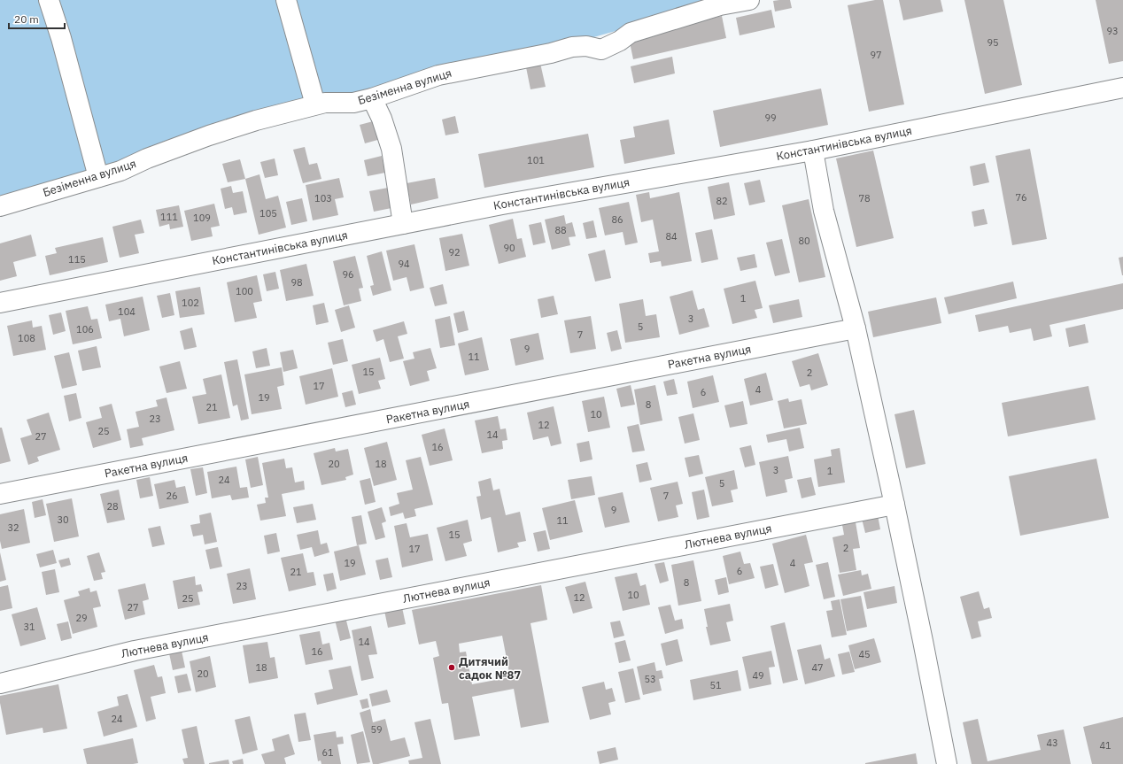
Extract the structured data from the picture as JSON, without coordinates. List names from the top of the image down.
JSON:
{
  "streets": {
    "street": [
      "Безіменна вулиця",
      "Константинівська вулиця",
      "Ракетна вулиця",
      "Лютнева вулиця"
    ]
  },
  "places": ["Дитячий садок №87"],
  "house_numbers": [
    "93",
    "95",
    "97",
    "99",
    "101",
    "76",
    "103",
    "78",
    "82",
    "105",
    "111",
    "109",
    "86",
    "88",
    "84",
    "80",
    "90",
    "92",
    "115",
    "94",
    "96",
    "98",
    "100",
    "1",
    "102",
    "104",
    "3",
    "5",
    "106",
    "7",
    "108",
    "9",
    "11",
    "15",
    "2",
    "17",
    "4",
    "6",
    "19",
    "8",
    "21",
    "10",
    "23",
    "12",
    "25",
    "14",
    "27",
    "16",
    "20",
    "18",
    "3",
    "1",
    "24",
    "5",
    "26",
    "7",
    "28",
    "9",
    "30",
    "11",
    "32",
    "15",
    "2",
    "17",
    "19",
    "4",
    "6",
    "21",
    "8",
    "23",
    "10",
    "12",
    "25",
    "27",
    "29",
    "31",
    "14",
    "16",
    "45",
    "18",
    "47",
    "20",
    "49",
    "53",
    "51",
    "24",
    "59",
    "43",
    "41",
    "61"
  ],
  "scale_bar": "20 m"
}
